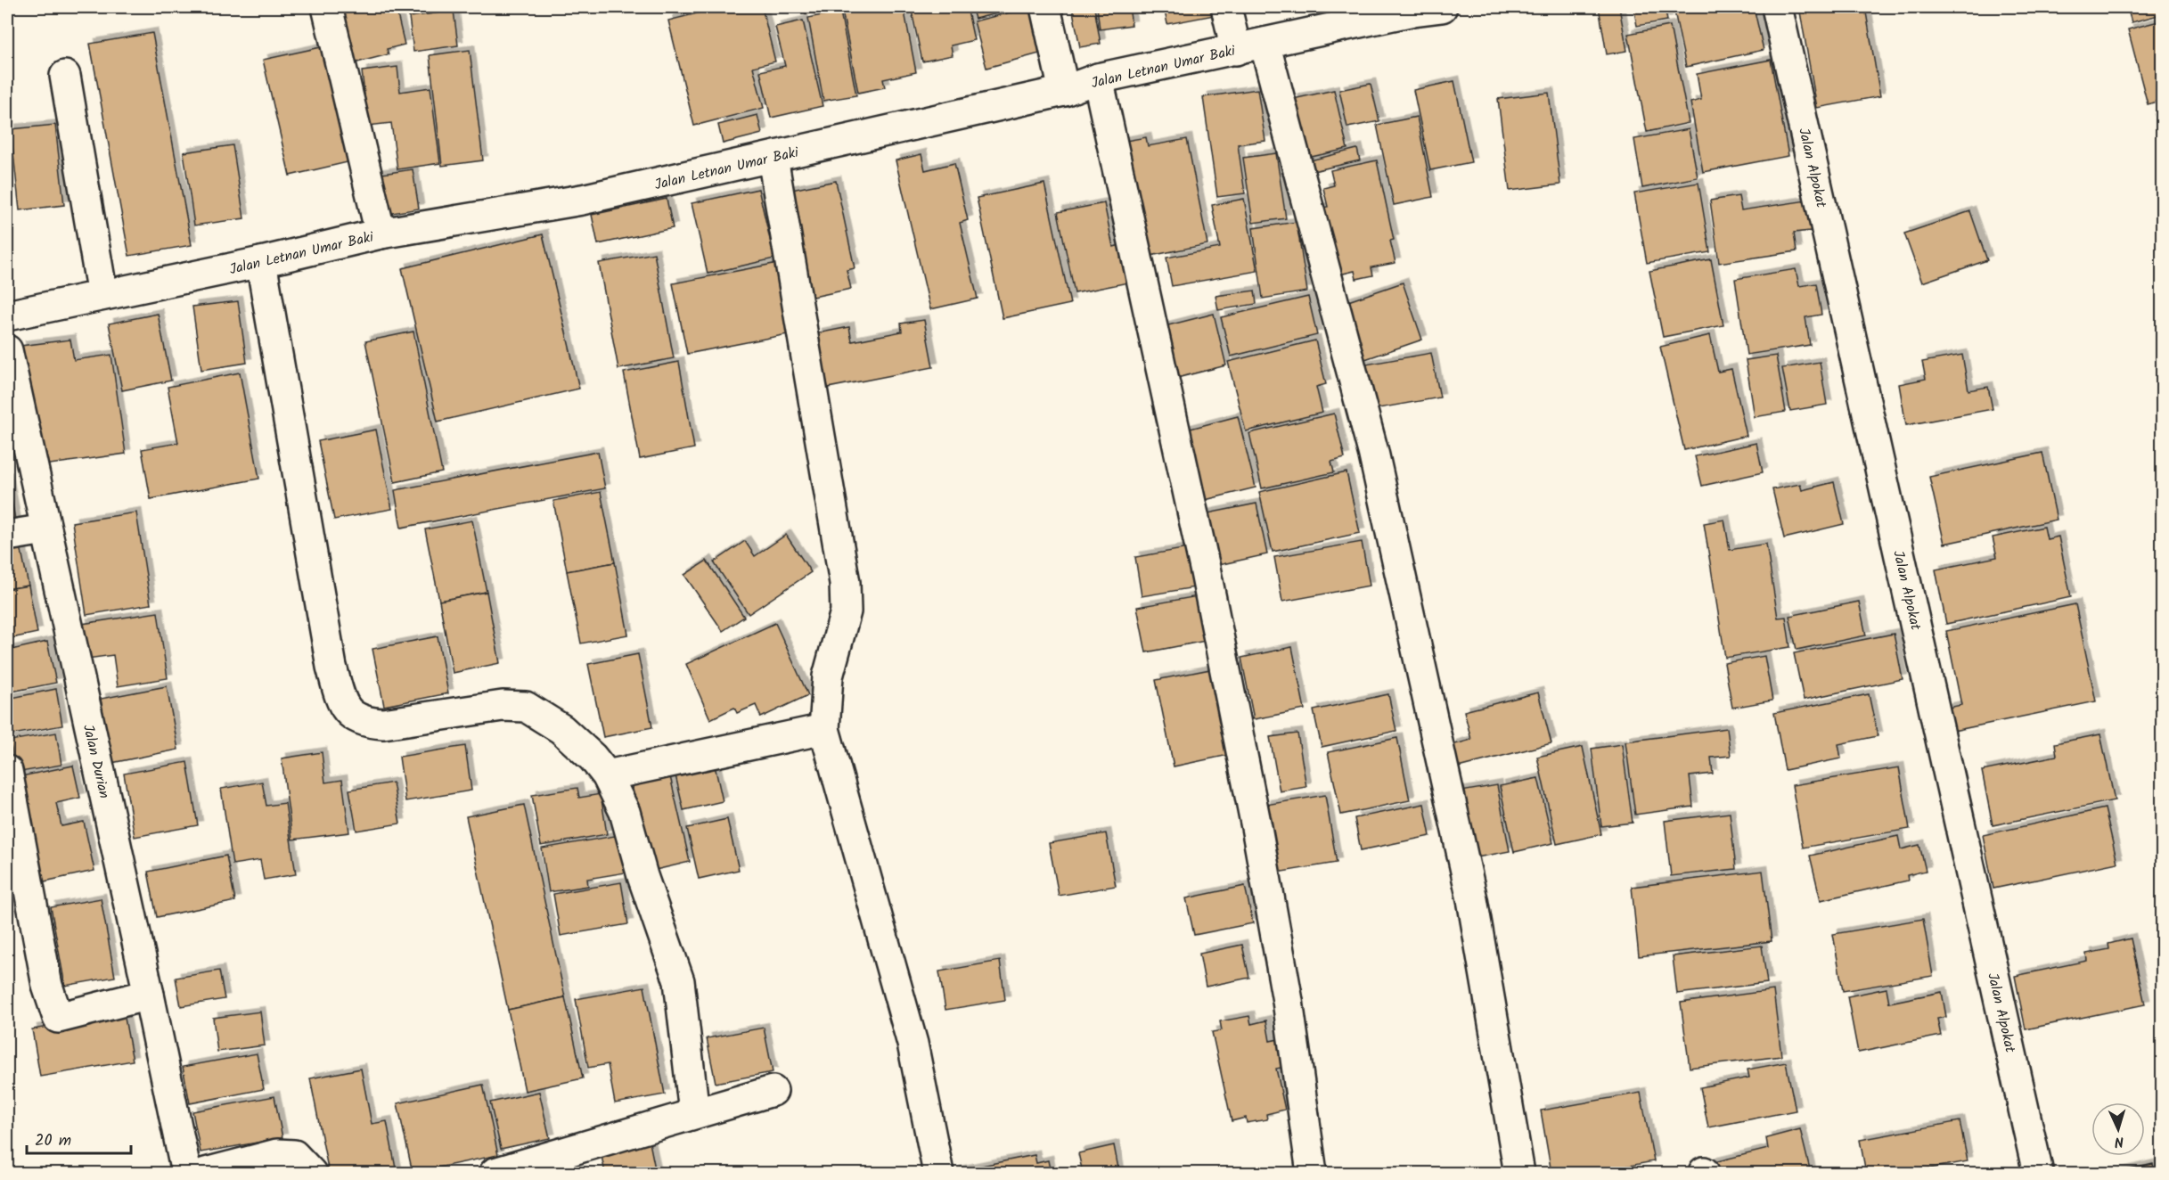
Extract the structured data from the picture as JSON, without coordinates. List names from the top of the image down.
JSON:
{
  "streets": {
    "street": ["Jalan Letnan Umar Baki", "Jalan Alpokat", "Jalan Durian"]
  },
  "scale_bar": "20 m",
  "north": "bottom"
}
